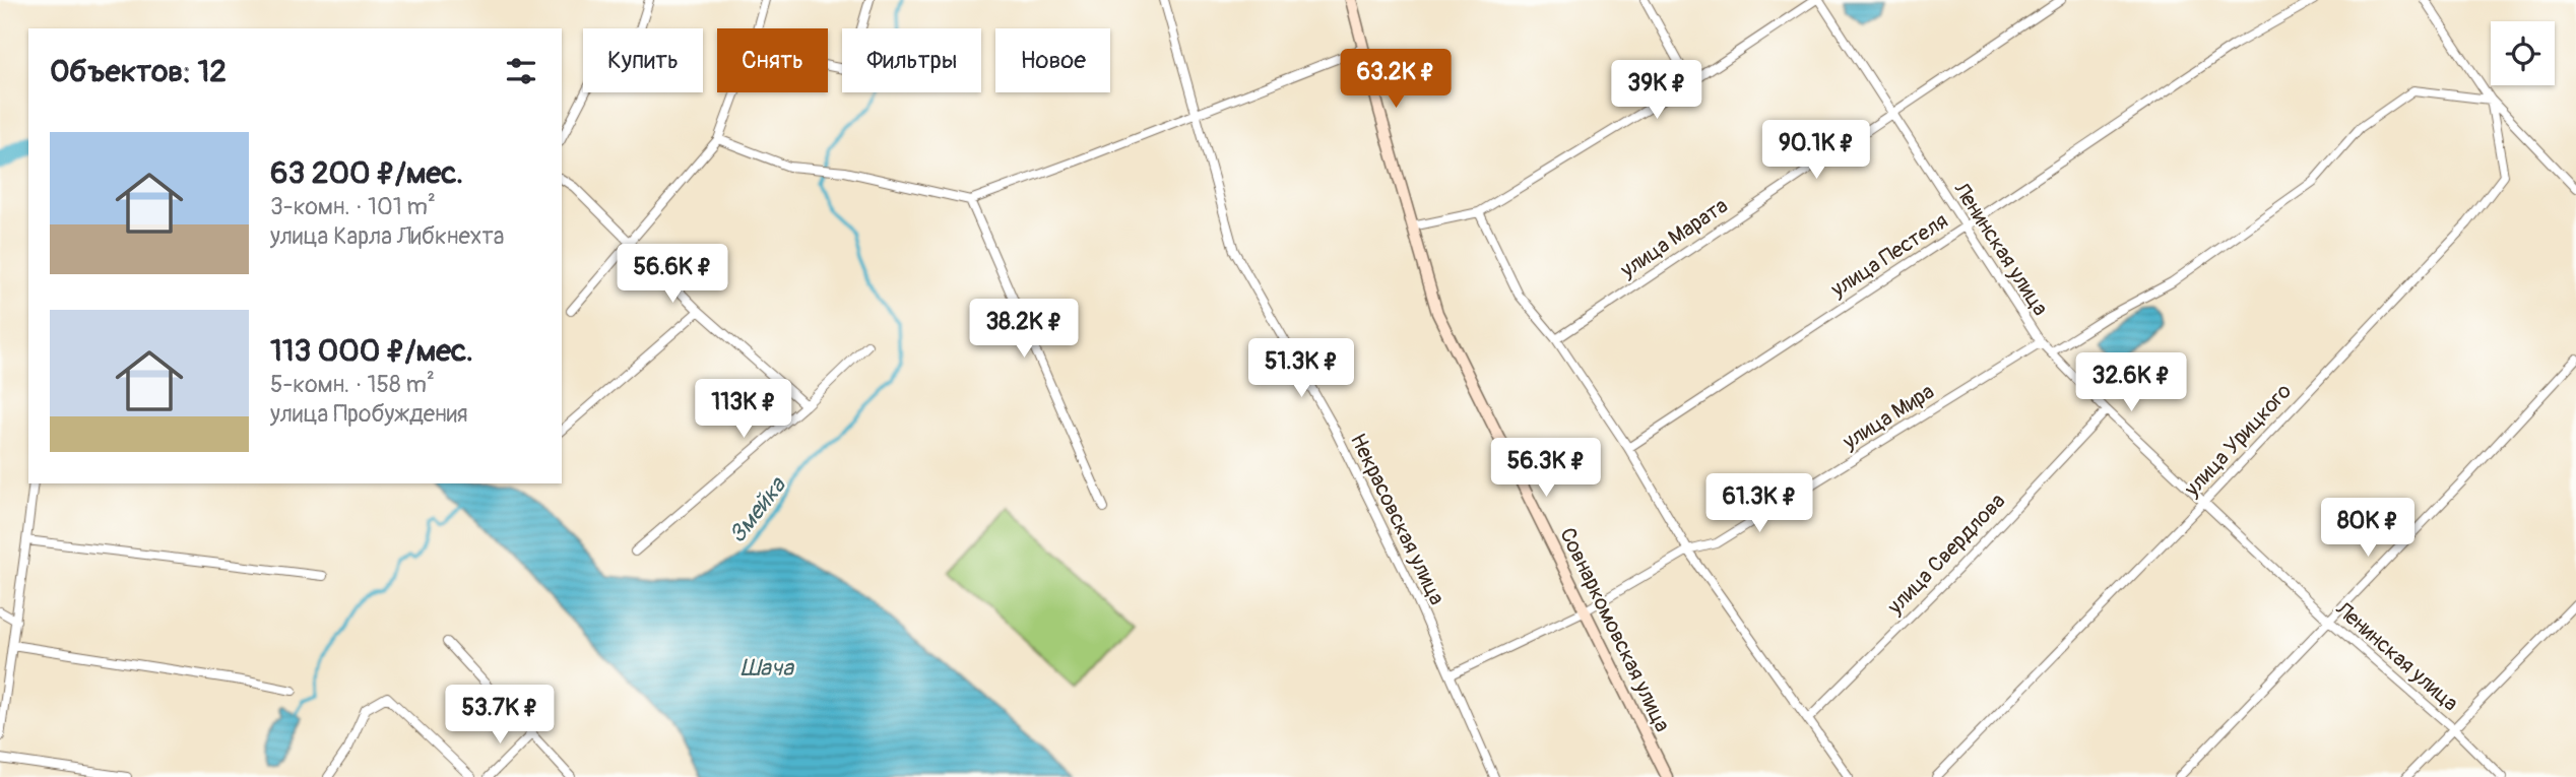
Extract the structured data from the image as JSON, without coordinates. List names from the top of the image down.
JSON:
{
  "streets": {
    "street": [
      "улица Марата",
      "Ленинская улица",
      "улица Пестеля",
      "улица Мира",
      "улица Урицкого",
      "Некрасовская улица",
      "улица Свердлова",
      "Совнаркомовская улица"
    ]
  },
  "crossings": [
    ["улица Марата", "Ленинская улица"],
    ["Ленинская улица", "улица Пестеля"],
    ["Ленинская улица", "улица Мира"],
    ["Ленинская улица", "улица Урицкого"],
    ["Ленинская улица", "улица Свердлова"],
    ["улица Мира", "Некрасовская улица"],
    ["улица Мира", "Совнаркомовская улица"]
  ],
  "water": ["Змейка", "Шача"],
  "page": {
    "chip": [
      "Купить",
      "Снять",
      "Фильтры",
      "Новое"
    ],
    "heading": "Объектов: 12",
    "price": [
      "63.2K ₽",
      "39K ₽",
      "90.1K ₽",
      "56.6K ₽",
      "38.2K ₽",
      "51.3K ₽",
      "32.6K ₽",
      "113K ₽",
      "56.3K ₽",
      "61.3K ₽",
      "80K ₽",
      "53.7K ₽"
    ],
    "list": [
      {
        "name": "63 200 ₽/мес.",
        "note": "3-комн. · 101 m² · улица Карла Либкнехта"
      },
      {
        "name": "113 000 ₽/мес.",
        "note": "5-комн. · 158 m² · улица Пробуждения"
      }
    ]
  }
}
